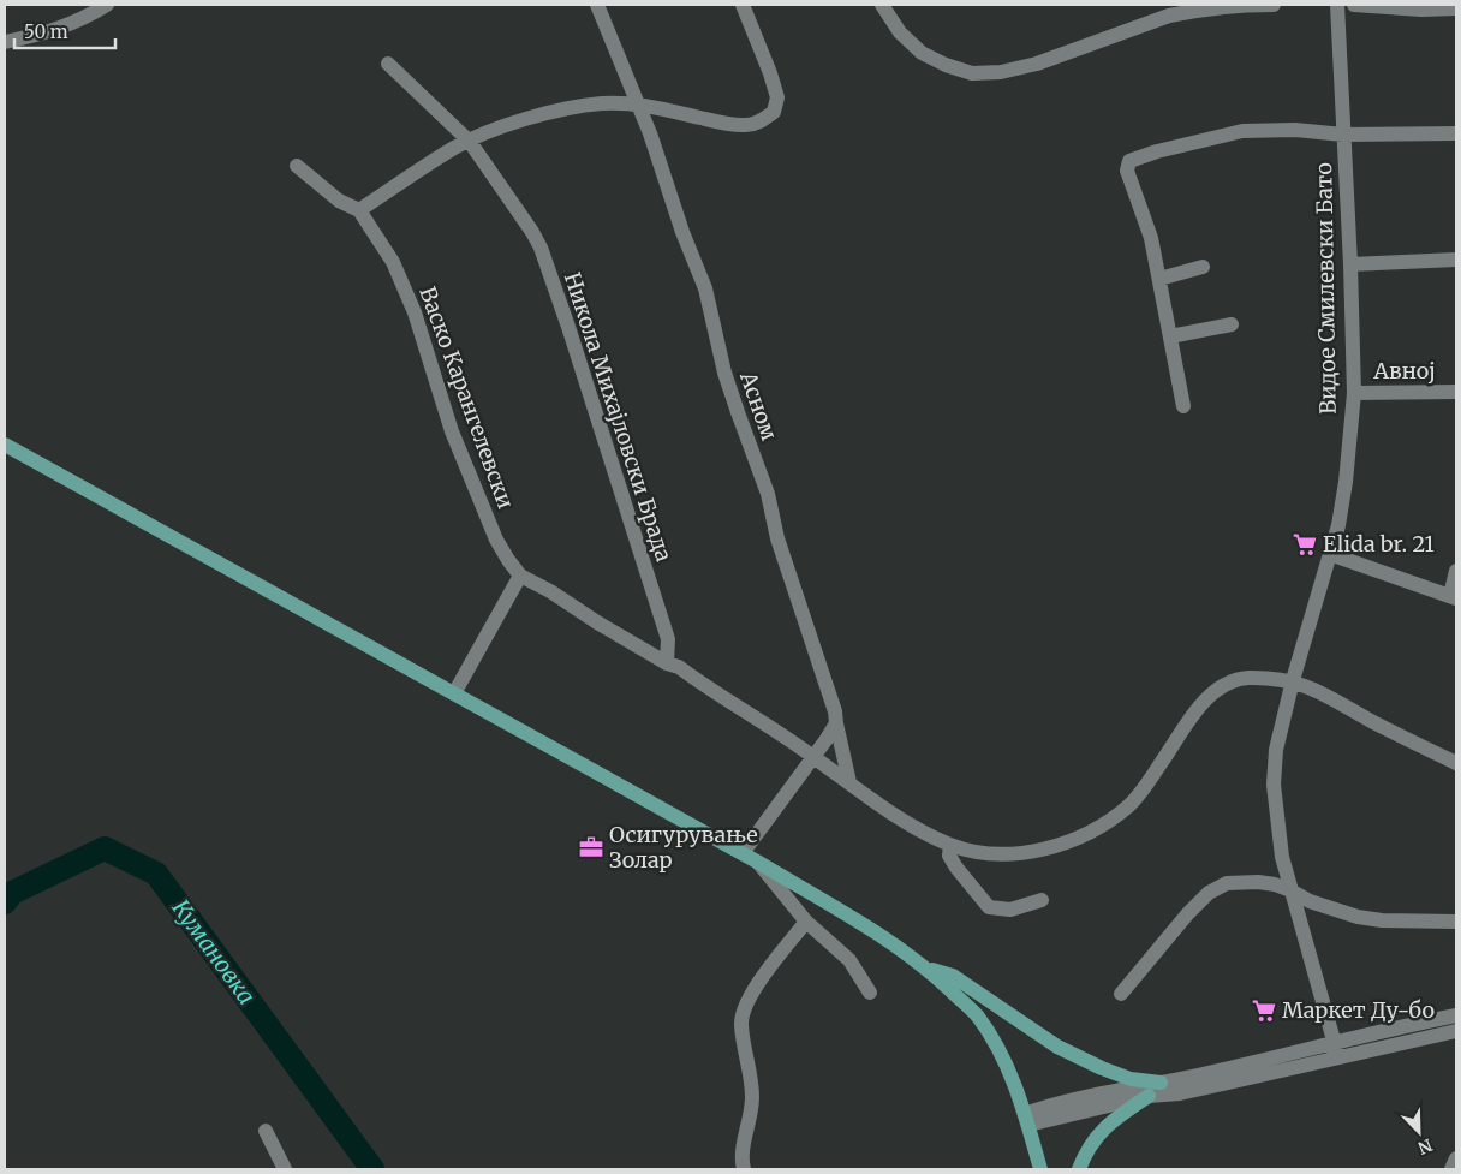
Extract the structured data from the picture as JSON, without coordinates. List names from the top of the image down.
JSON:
{
  "streets": {
    "street": [
      "Видое Смилевски Бато",
      "Авној",
      "Васко Карангелевски",
      "Асном",
      "Никола Михајловски Брада"
    ]
  },
  "crossings": [
    ["Видое Смилевски Бато", "Авној"],
    ["Васко Карангелевски", "Никола Михајловски Брада"]
  ],
  "water": ["Кумановка"],
  "places": {
    "supermarket": ["Elida br. 21", "Маркет Ду-бо"],
    "office": ["Осигурување Золар"]
  },
  "scale_bar": "50 m",
  "north": "bottom right"
}
